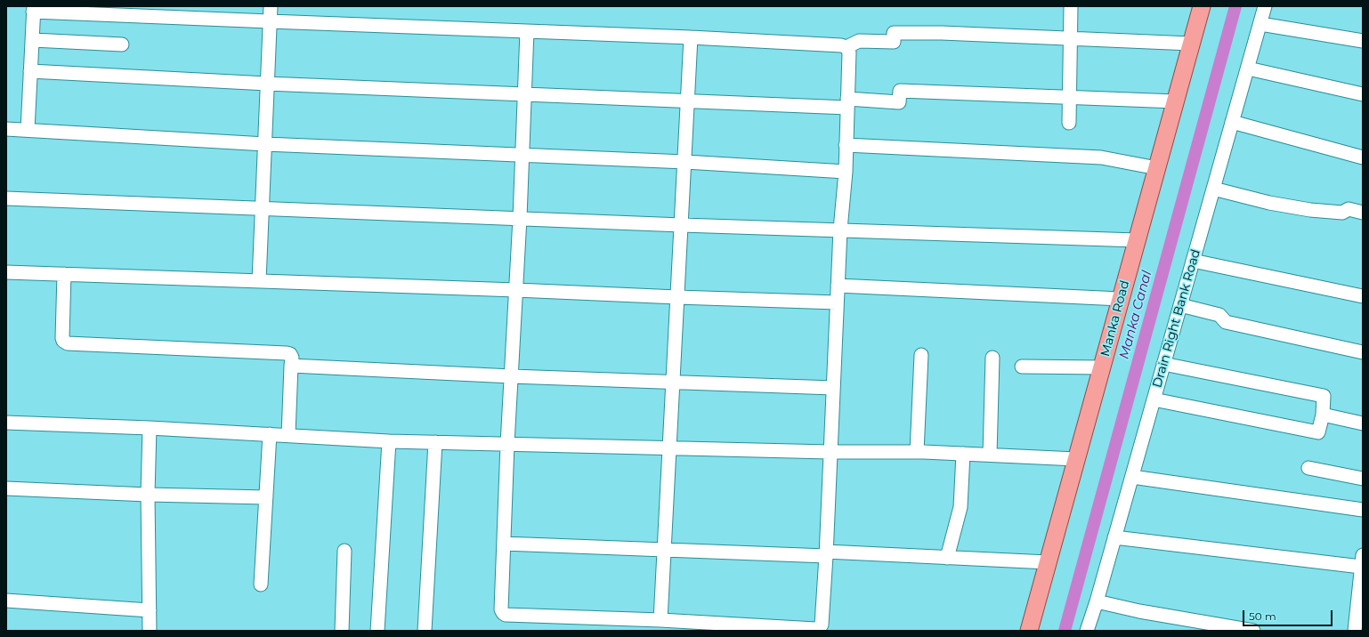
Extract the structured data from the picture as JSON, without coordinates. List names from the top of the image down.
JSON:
{
  "streets": {
    "main road": ["Manka Road"],
    "street": ["Drain Right Bank Road"]
  },
  "water": ["Manka Canal"],
  "scale_bar": "50 m"
}
